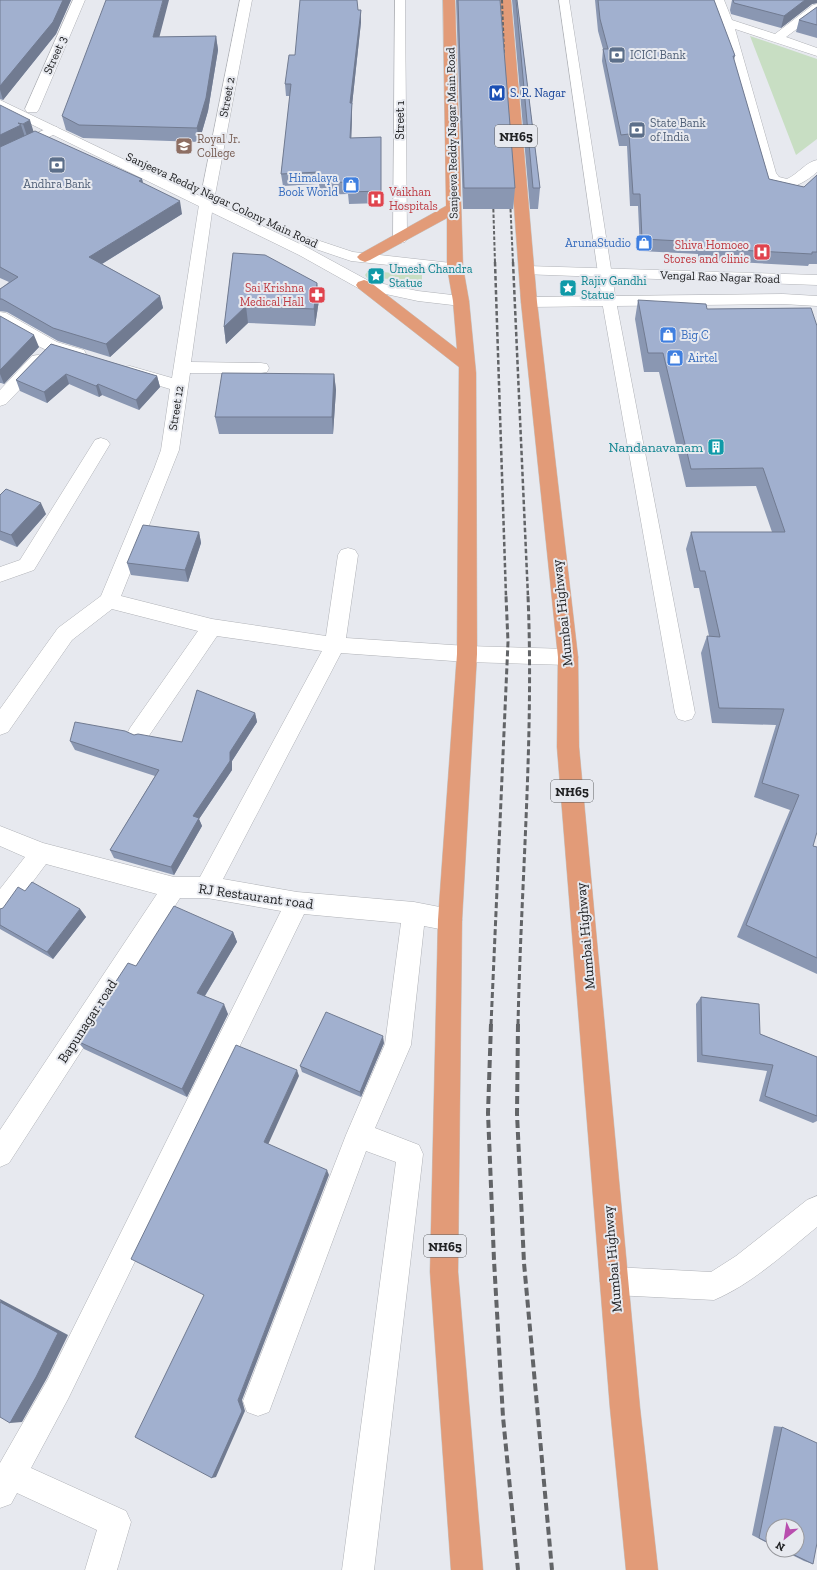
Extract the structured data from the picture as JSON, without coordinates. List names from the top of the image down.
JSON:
{
  "streets": {
    "highway": ["Sanjeeva Reddy Nagar Main Road", "NH65", "Mumbai Highway"],
    "street": [
      "Street 3",
      "Street 2",
      "Sanjeeva Reddy Nagar Colony Main Road",
      "Vengal Rao Nagar Road",
      "Street 12",
      "RJ Restaurant road",
      "Bapunagar road"
    ],
    "lane": ["Street 1"]
  },
  "crossings": [
    ["Street 3", "Sanjeeva Reddy Nagar Colony Main Road"],
    ["Street 2", "Sanjeeva Reddy Nagar Colony Main Road"],
    ["Street 2", "Street 12"],
    ["Sanjeeva Reddy Nagar Main Road", "NH65"],
    ["Sanjeeva Reddy Nagar Main Road", "Sanjeeva Reddy Nagar Colony Main Road"],
    ["NH65", "Sanjeeva Reddy Nagar Colony Main Road"],
    ["NH65", "Vengal Rao Nagar Road"],
    ["NH65", "Mumbai Highway"],
    ["NH65", "RJ Restaurant road"],
    ["Sanjeeva Reddy Nagar Colony Main Road", "Street 12"],
    ["Vengal Rao Nagar Road", "Mumbai Highway"],
    ["RJ Restaurant road", "Bapunagar road"]
  ],
  "places": {
    "bank": ["ICICI Bank", "State Bank of India", "Andhra Bank"],
    "metro station": ["S. R. Nagar"],
    "school or university": ["Royal Jr. College"],
    "shop": [
      "Himalaya Book World",
      "ArunaStudio",
      "Big C",
      "Airtel"
    ],
    "hospital": ["Vaikhan Hospitals", "Shiva Homoeo Stores and clinic"],
    "place": ["Umesh Chandra Statue", "Rajiv Gandhi Statue"],
    "pharmacy": ["Sai Krishna Medical Hall"],
    "building": ["Nandanavanam"]
  },
  "north": "bottom left"
}
